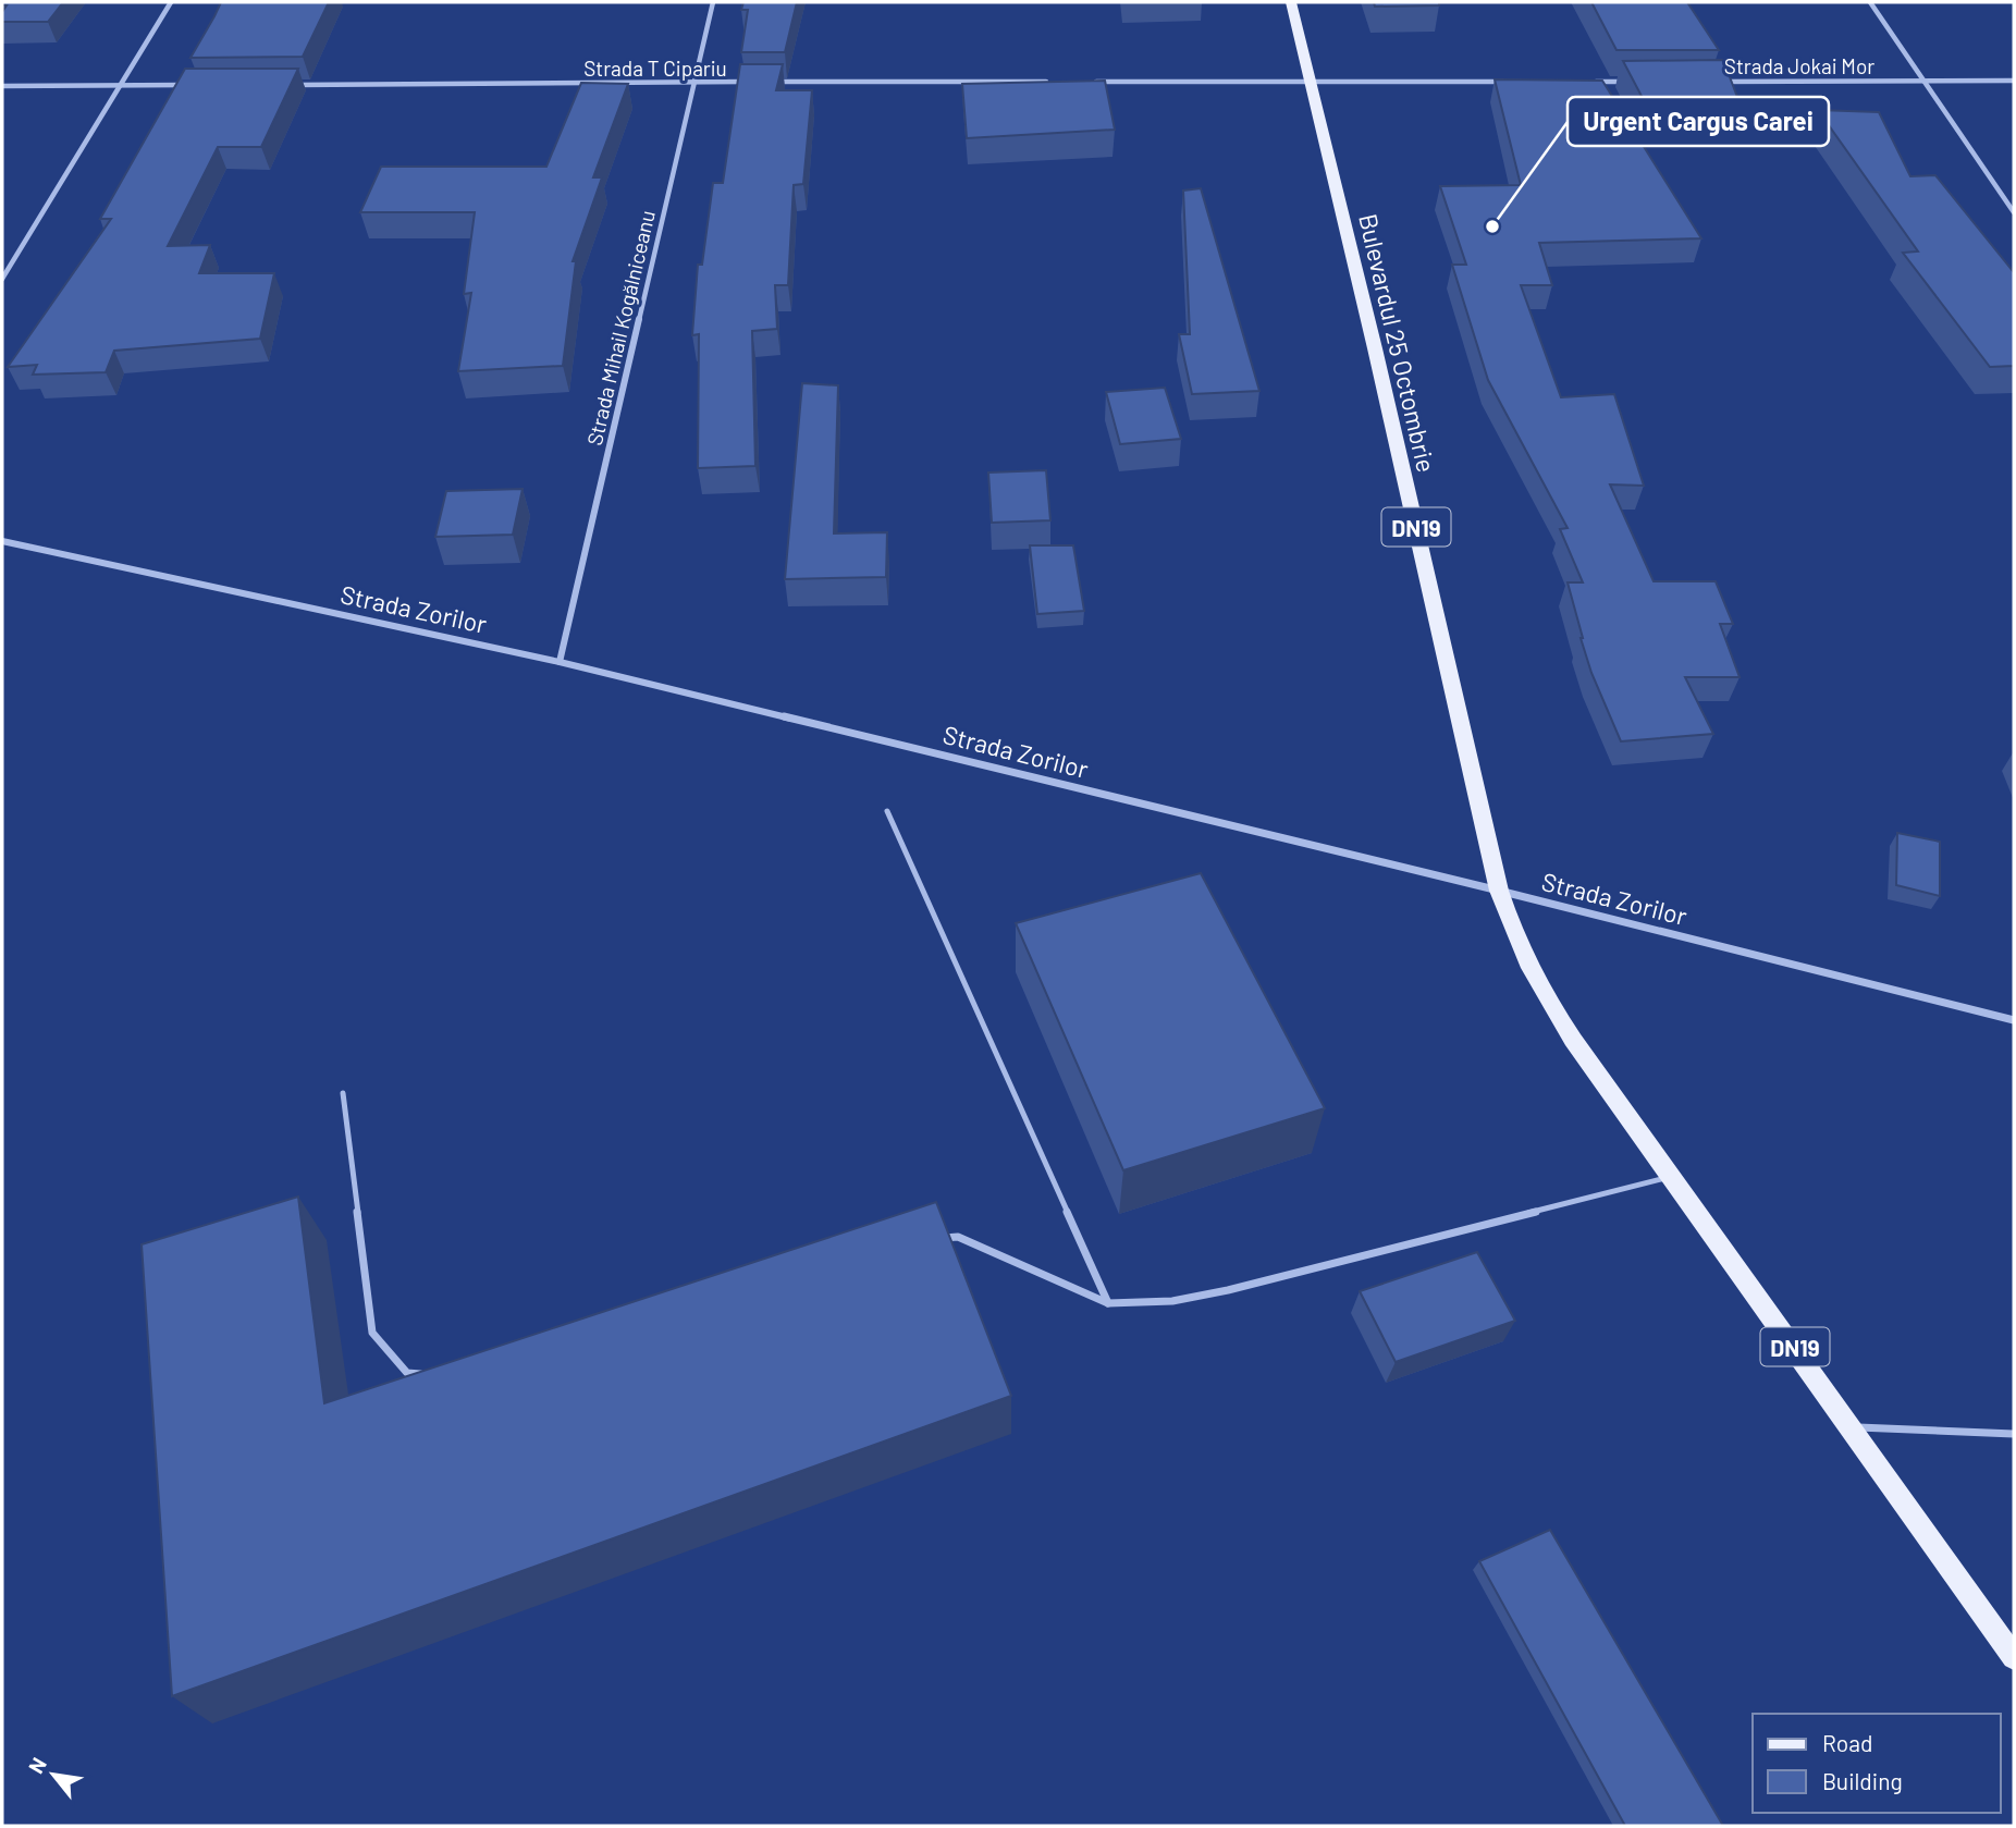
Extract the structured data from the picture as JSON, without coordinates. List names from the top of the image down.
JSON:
{
  "streets": {
    "main road": ["Bulevardul 25 Octombrie", "DN19"],
    "street": [
      "Strada Jokai Mor",
      "Strada T Cipariu",
      "Strada Mihail Kogălniceanu",
      "Strada Zorilor"
    ]
  },
  "crossings": [
    ["Strada T Cipariu", "Strada Mihail Kogălniceanu"],
    ["Strada Mihail Kogălniceanu", "Strada Zorilor"],
    ["Bulevardul 25 Octombrie", "DN19"],
    ["Bulevardul 25 Octombrie", "Strada Zorilor"]
  ],
  "places": ["Urgent Cargus Carei"],
  "legend": ["Road", "Building"],
  "north": "top left"
}
